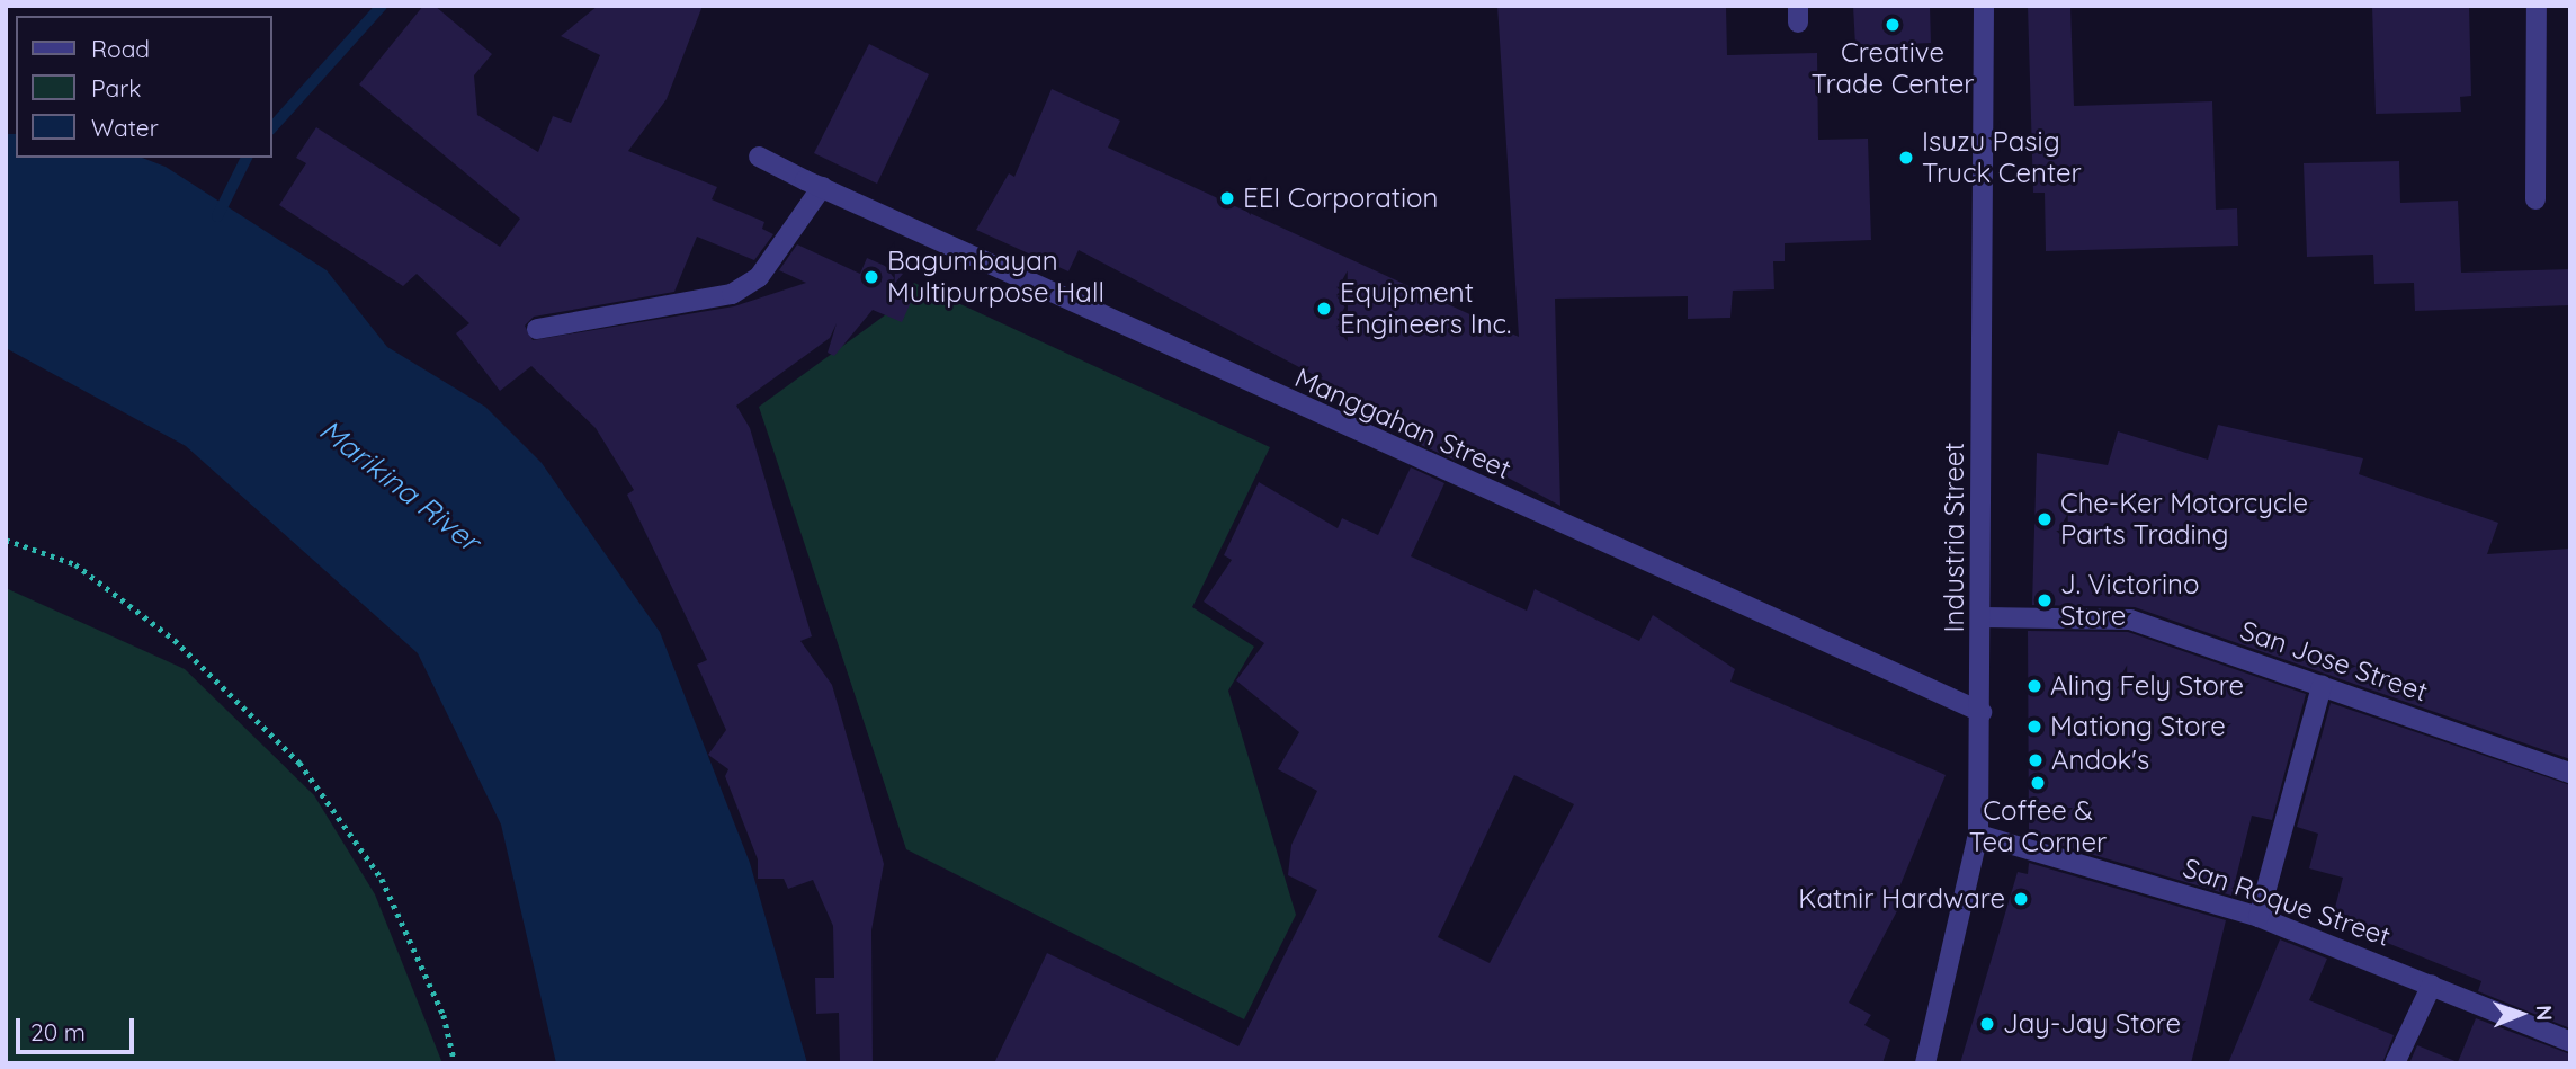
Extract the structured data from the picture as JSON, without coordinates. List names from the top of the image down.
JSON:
{
  "streets": {
    "street": [
      "Manggahan Street",
      "Industria Street",
      "San Jose Street",
      "San Roque Street"
    ]
  },
  "crossings": [
    ["Manggahan Street", "Industria Street"],
    ["Industria Street", "San Jose Street"],
    ["Industria Street", "San Roque Street"]
  ],
  "water": ["Marikina River"],
  "places": [
    "Creative Trade Center",
    "Isuzu Pasig Truck Center",
    "EEI Corporation",
    "Bagumbayan Multipurpose Hall",
    "Equipment Engineers Inc.",
    "Che-Ker Motorcycle Parts Trading",
    "J. Victorino Store",
    "Aling Fely Store",
    "Mationg Store",
    "Andok's",
    "Coffee & Tea Corner",
    "Katnir Hardware",
    "Jay-Jay Store"
  ],
  "legend": ["Road", "Park", "Water"],
  "scale_bar": "20 m",
  "north": "right"
}
